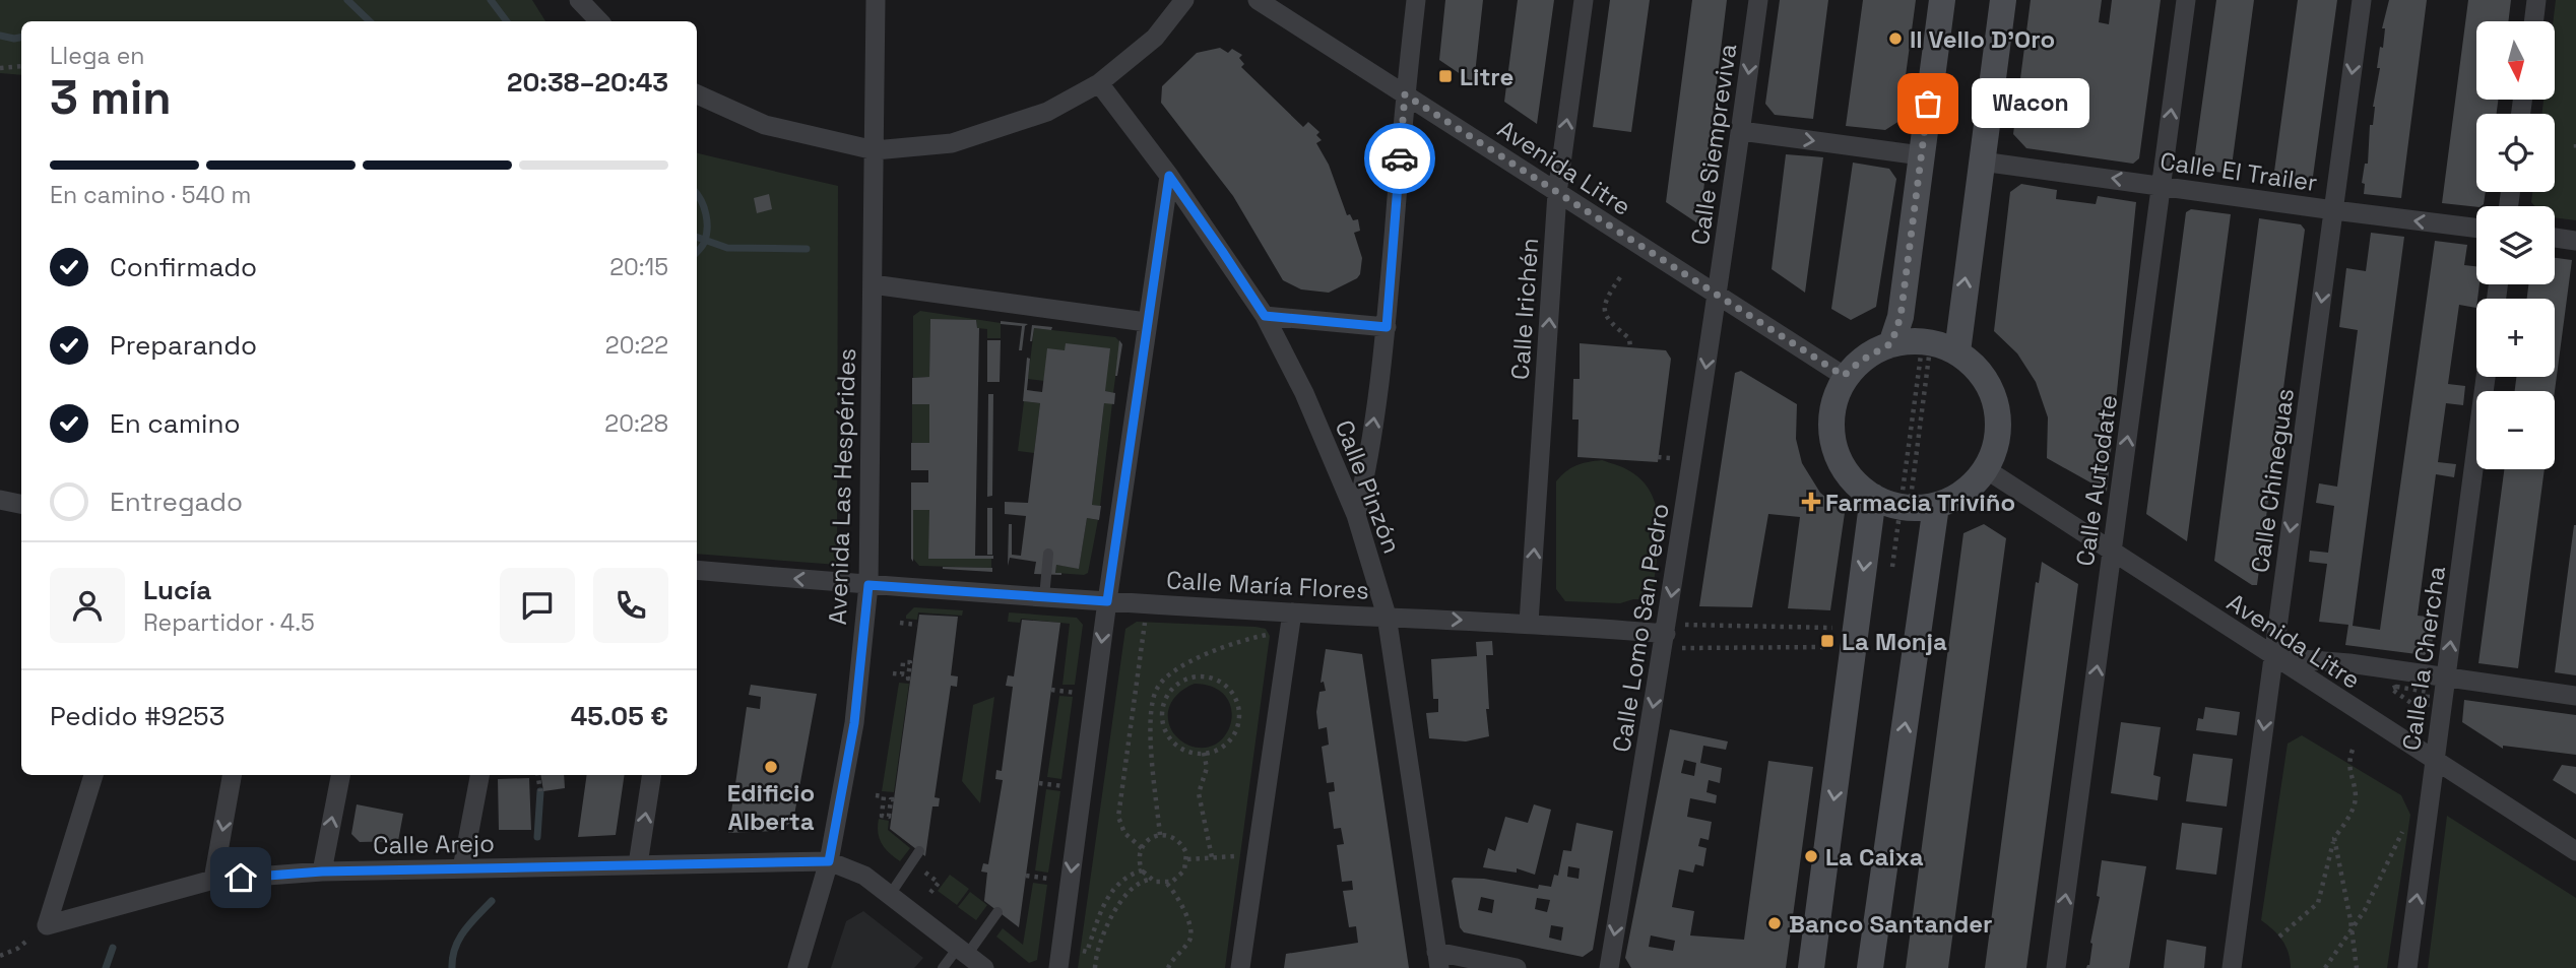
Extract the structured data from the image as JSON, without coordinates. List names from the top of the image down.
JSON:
{
  "streets": {
    "street": [
      "Calle Siempreviva",
      "Avenida Litre",
      "Calle El Trailer",
      "Calle Irichén",
      "Calle Autodate",
      "Calle Chineguas",
      "Avenida Las Hespérides",
      "Calle Pinzón",
      "Calle María Flores",
      "Calle Lomo San Pedro",
      "Calle la Chercha",
      "Calle Arejo"
    ]
  },
  "crossings": [
    ["Calle Siempreviva", "Avenida Litre"],
    ["Calle Siempreviva", "Calle Lomo San Pedro"],
    ["Avenida Litre", "Calle Irichén"],
    ["Avenida Litre", "Calle Autodate"],
    ["Avenida Litre", "Calle Chineguas"],
    ["Avenida Litre", "Calle Lomo San Pedro"],
    ["Avenida Litre", "Calle la Chercha"],
    ["Calle El Trailer", "Calle Autodate"],
    ["Calle El Trailer", "Calle Chineguas"],
    ["Calle Irichén", "Calle María Flores"],
    ["Avenida Las Hespérides", "Calle María Flores"],
    ["Avenida Las Hespérides", "Calle Arejo"],
    ["Calle Pinzón", "Calle María Flores"],
    ["Calle María Flores", "Calle Lomo San Pedro"]
  ],
  "one_way": [
    "Calle Siempreviva",
    "Calle El Trailer",
    "Calle Autodate",
    "Calle Chineguas",
    "Calle Lomo San Pedro",
    "Calle la Chercha"
  ],
  "places": {
    "other": [
      "Il Vello D'Oro",
      "Wacon",
      "Edificio Alberta",
      "La Caixa",
      "Banco Santander"
    ],
    "transit": ["Litre", "La Monja"],
    "health": ["Farmacia Triviño"]
  },
  "north": "bottom",
  "page": {
    "map_buttons": ["+", "−"],
    "heading": ["3 min", "Llega en", "20:38–20:43"],
    "panel": [
      "Lucía",
      "Repartidor · 4.5",
      "Pedido #9253",
      "45.05 €"
    ],
    "bubble": "Wacon",
    "bar": "En camino · 540 m",
    "list": [
      ["Confirmado", "20:15"],
      ["Preparando", "20:22"],
      ["En camino", "20:28"],
      "Entregado"
    ]
  }
}
